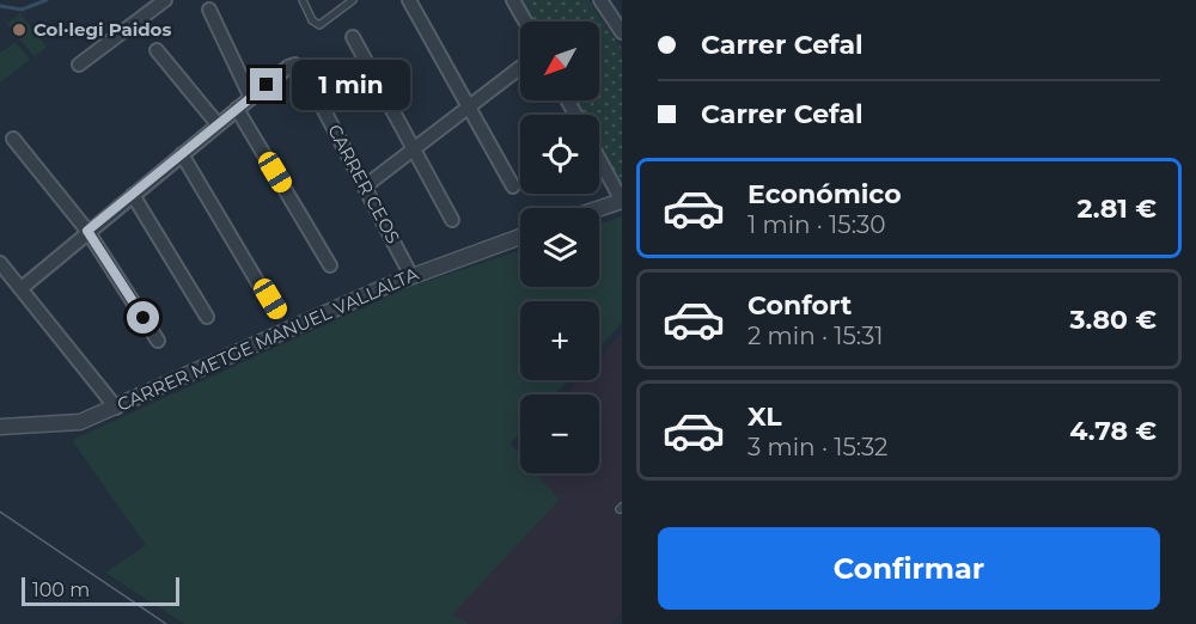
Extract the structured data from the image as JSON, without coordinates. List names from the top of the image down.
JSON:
{
  "streets": {
    "street": ["CARRER CEOS", "CARRER METGE MANUEL VALLALTA"]
  },
  "crossings": [
    ["CARRER CEOS", "CARRER METGE MANUEL VALLALTA"]
  ],
  "places": ["Col·legi Paidos"],
  "scale_bar": "100 m",
  "north": "bottom left",
  "page": {
    "banner": ["Carrer Cefal", "Carrer Cefal"],
    "map_buttons": ["+", "−"],
    "bubble": "1 min",
    "list": [
      {
        "name": "Económico",
        "note": "1 min · 15:30",
        "value": "2.81 €"
      },
      {
        "name": "Confort",
        "note": "2 min · 15:31",
        "value": "3.80 €"
      },
      {
        "name": "XL",
        "note": "3 min · 15:32",
        "value": "4.78 €"
      }
    ],
    "buttons": "Confirmar",
    "scale": "100 m"
  }
}
